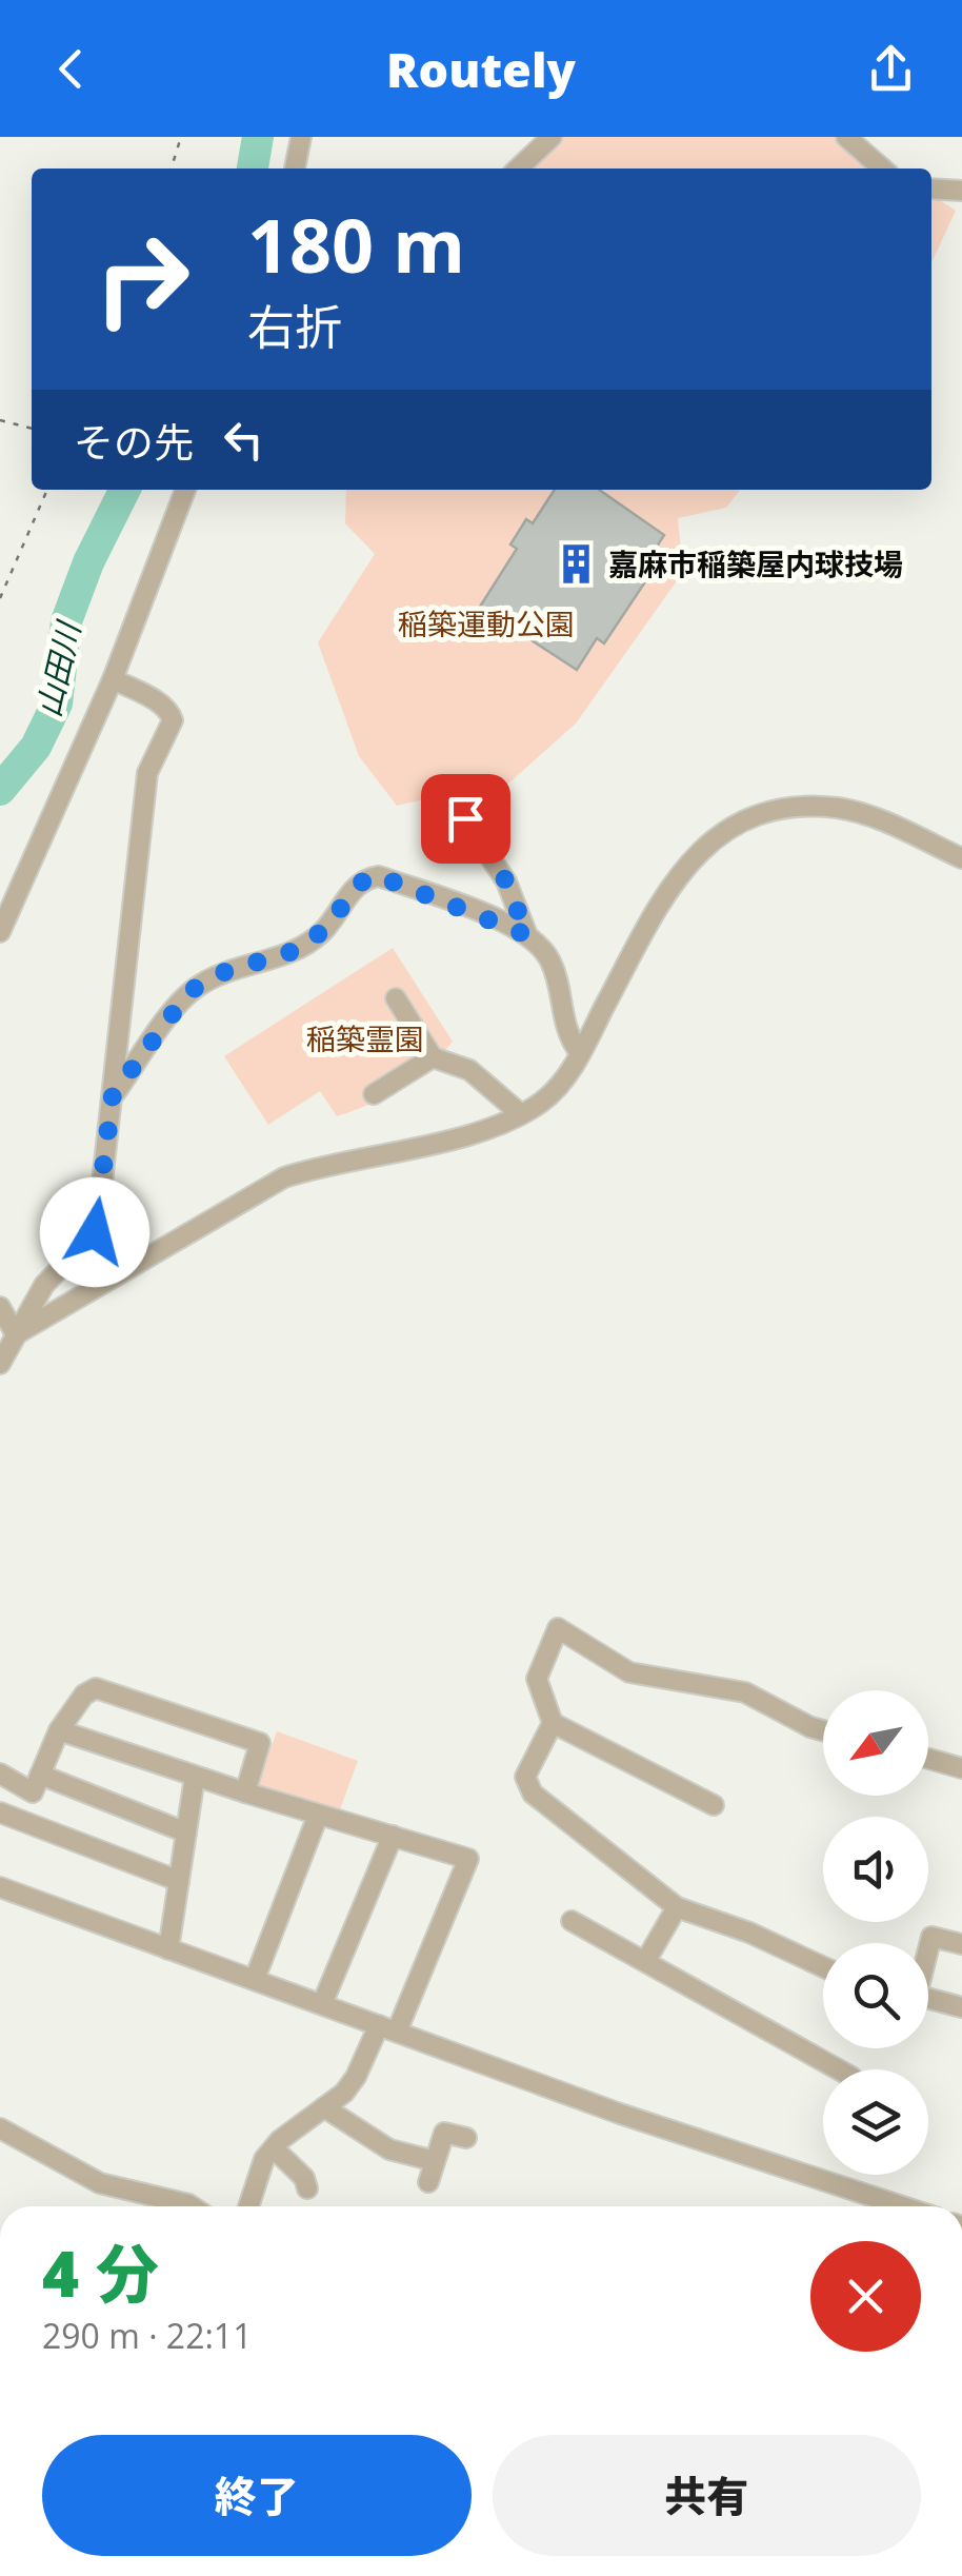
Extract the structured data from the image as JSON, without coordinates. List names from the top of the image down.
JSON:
{
  "water": ["山田川"],
  "parks": ["稲築運動公園", "稲築霊園"],
  "places": {
    "building": ["嘉麻市稲築屋内球技場"]
  },
  "north": "bottom left",
  "page": {
    "header": "Routely",
    "turn": ["180 m", "右折"],
    "then": "その先",
    "heading": ["4 分", "290 m · 22:11"],
    "buttons": ["終了", "共有"]
  }
}
